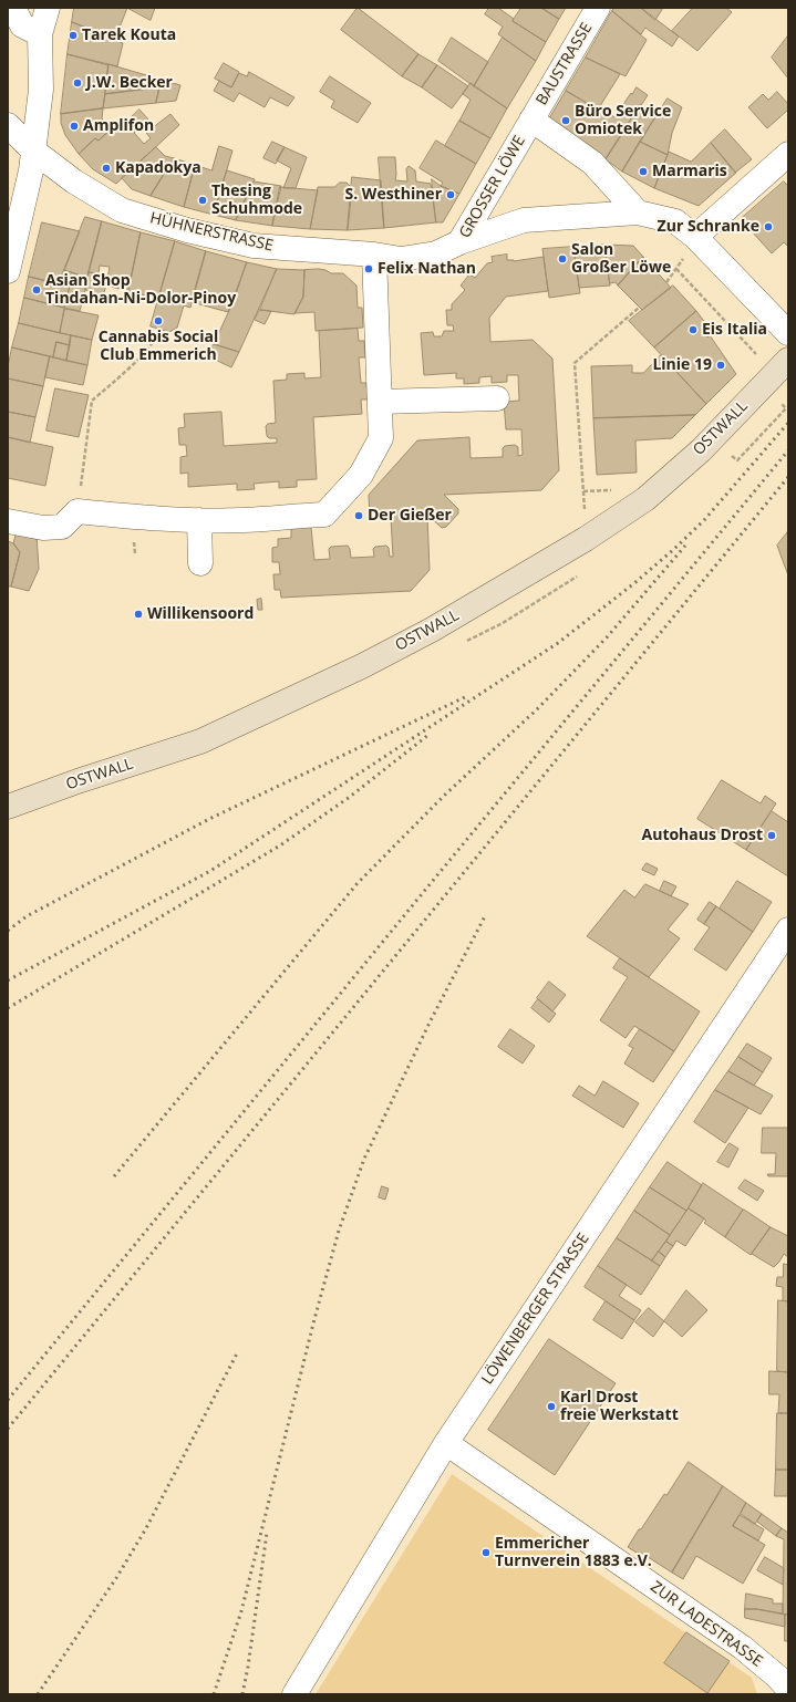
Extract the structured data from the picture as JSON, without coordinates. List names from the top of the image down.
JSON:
{
  "streets": {
    "main road": ["OSTWALL"],
    "street": [
      "BAUSTRASSE",
      "GROSSER LÖWE",
      "HÜHNERSTRASSE",
      "LÖWENBERGER STRASSE",
      "ZUR LADESTRASSE"
    ]
  },
  "crossings": [
    ["BAUSTRASSE", "GROSSER LÖWE"],
    ["GROSSER LÖWE", "HÜHNERSTRASSE"],
    ["LÖWENBERGER STRASSE", "ZUR LADESTRASSE"]
  ],
  "places": [
    "Tarek Kouta",
    "J.W. Becker",
    "Büro Service Omiotek",
    "Amplifon",
    "Kapadokya",
    "Marmaris",
    "S. Westhiner",
    "Thesing Schuhmode",
    "Zur Schranke",
    "Salon Großer Löwe",
    "Felix Nathan",
    "Asian Shop Tindahan-Ni-Dolor-Pinoy",
    "Cannabis Social Club Emmerich",
    "Eis Italia",
    "Linie 19",
    "Der Gießer",
    "Willikensoord",
    "Autohaus Drost",
    "Karl Drost freie Werkstatt",
    "Emmericher Turnverein 1883 e.V."
  ]
}
